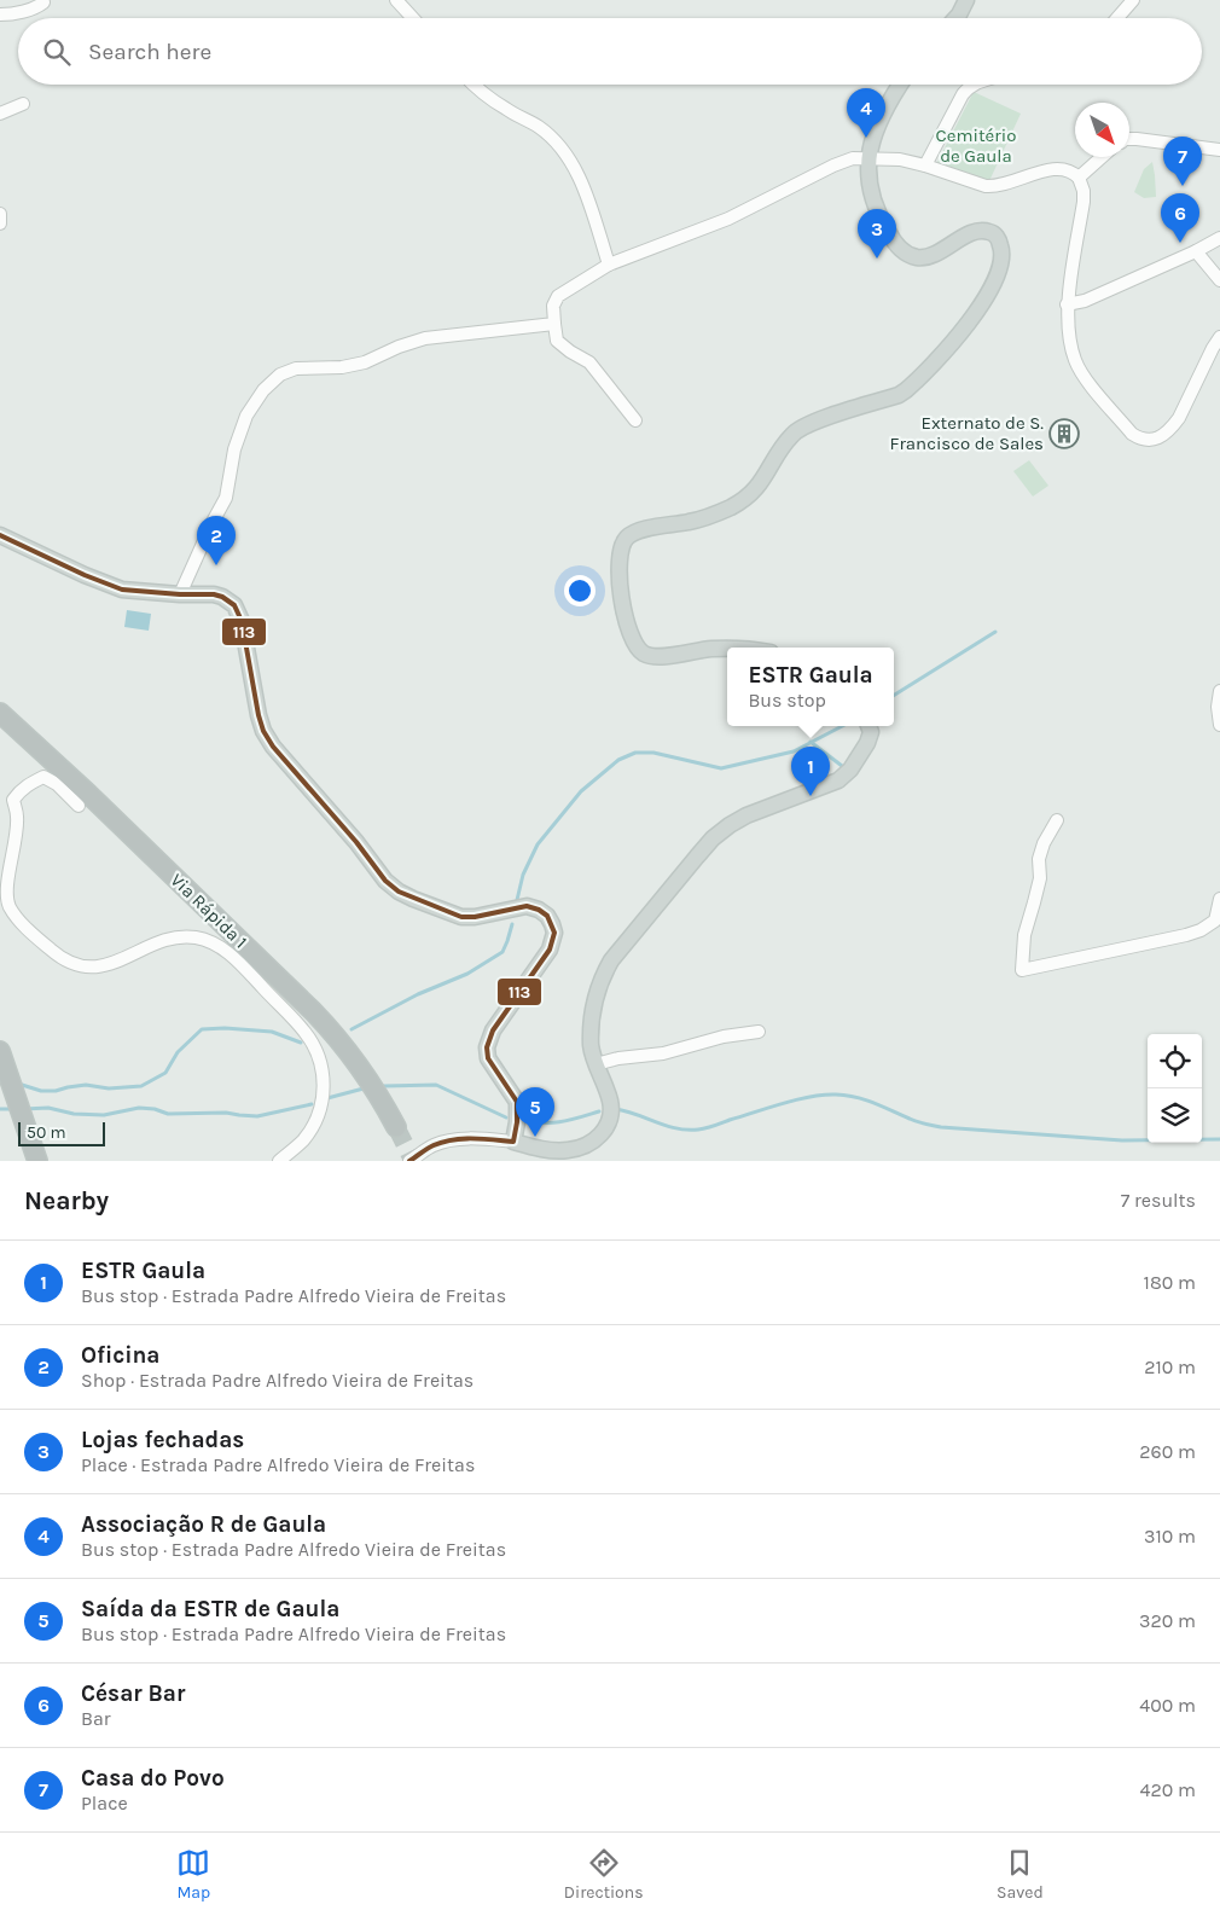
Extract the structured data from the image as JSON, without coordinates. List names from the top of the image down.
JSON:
{
  "streets": {
    "highway": ["Via Rápida 1"]
  },
  "parks": ["Cemitério de Gaula"],
  "places": {
    "building": ["Externato de S. Francisco de Sales"]
  },
  "lines": ["transit line 113"],
  "scale_bar": "50 m",
  "north": "bottom right",
  "page": {
    "search": "Search here",
    "pins": [
      "4",
      "7",
      "6",
      "3",
      "2",
      "1",
      "5"
    ],
    "popup": ["ESTR Gaula", "Bus stop"],
    "scale": "50 m",
    "heading": ["Nearby", "7 results"],
    "list": [
      {
        "mark": "1",
        "name": "ESTR Gaula",
        "note": "Bus stop · Estrada Padre Alfredo Vieira de Freitas",
        "value": "180 m"
      },
      {
        "mark": "2",
        "name": "Oficina",
        "note": "Shop · Estrada Padre Alfredo Vieira de Freitas",
        "value": "210 m"
      },
      {
        "mark": "3",
        "name": "Lojas fechadas",
        "note": "Place · Estrada Padre Alfredo Vieira de Freitas",
        "value": "260 m"
      },
      {
        "mark": "4",
        "name": "Associação R de Gaula",
        "note": "Bus stop · Estrada Padre Alfredo Vieira de Freitas",
        "value": "310 m"
      },
      {
        "mark": "5",
        "name": "Saída da ESTR de Gaula",
        "note": "Bus stop · Estrada Padre Alfredo Vieira de Freitas",
        "value": "320 m"
      },
      {
        "mark": "6",
        "name": "César Bar",
        "note": "Bar",
        "value": "400 m"
      },
      {
        "mark": "7",
        "name": "Casa do Povo",
        "note": "Place",
        "value": "420 m"
      }
    ],
    "nav": ["Map", "Directions", "Saved"]
  }
}
